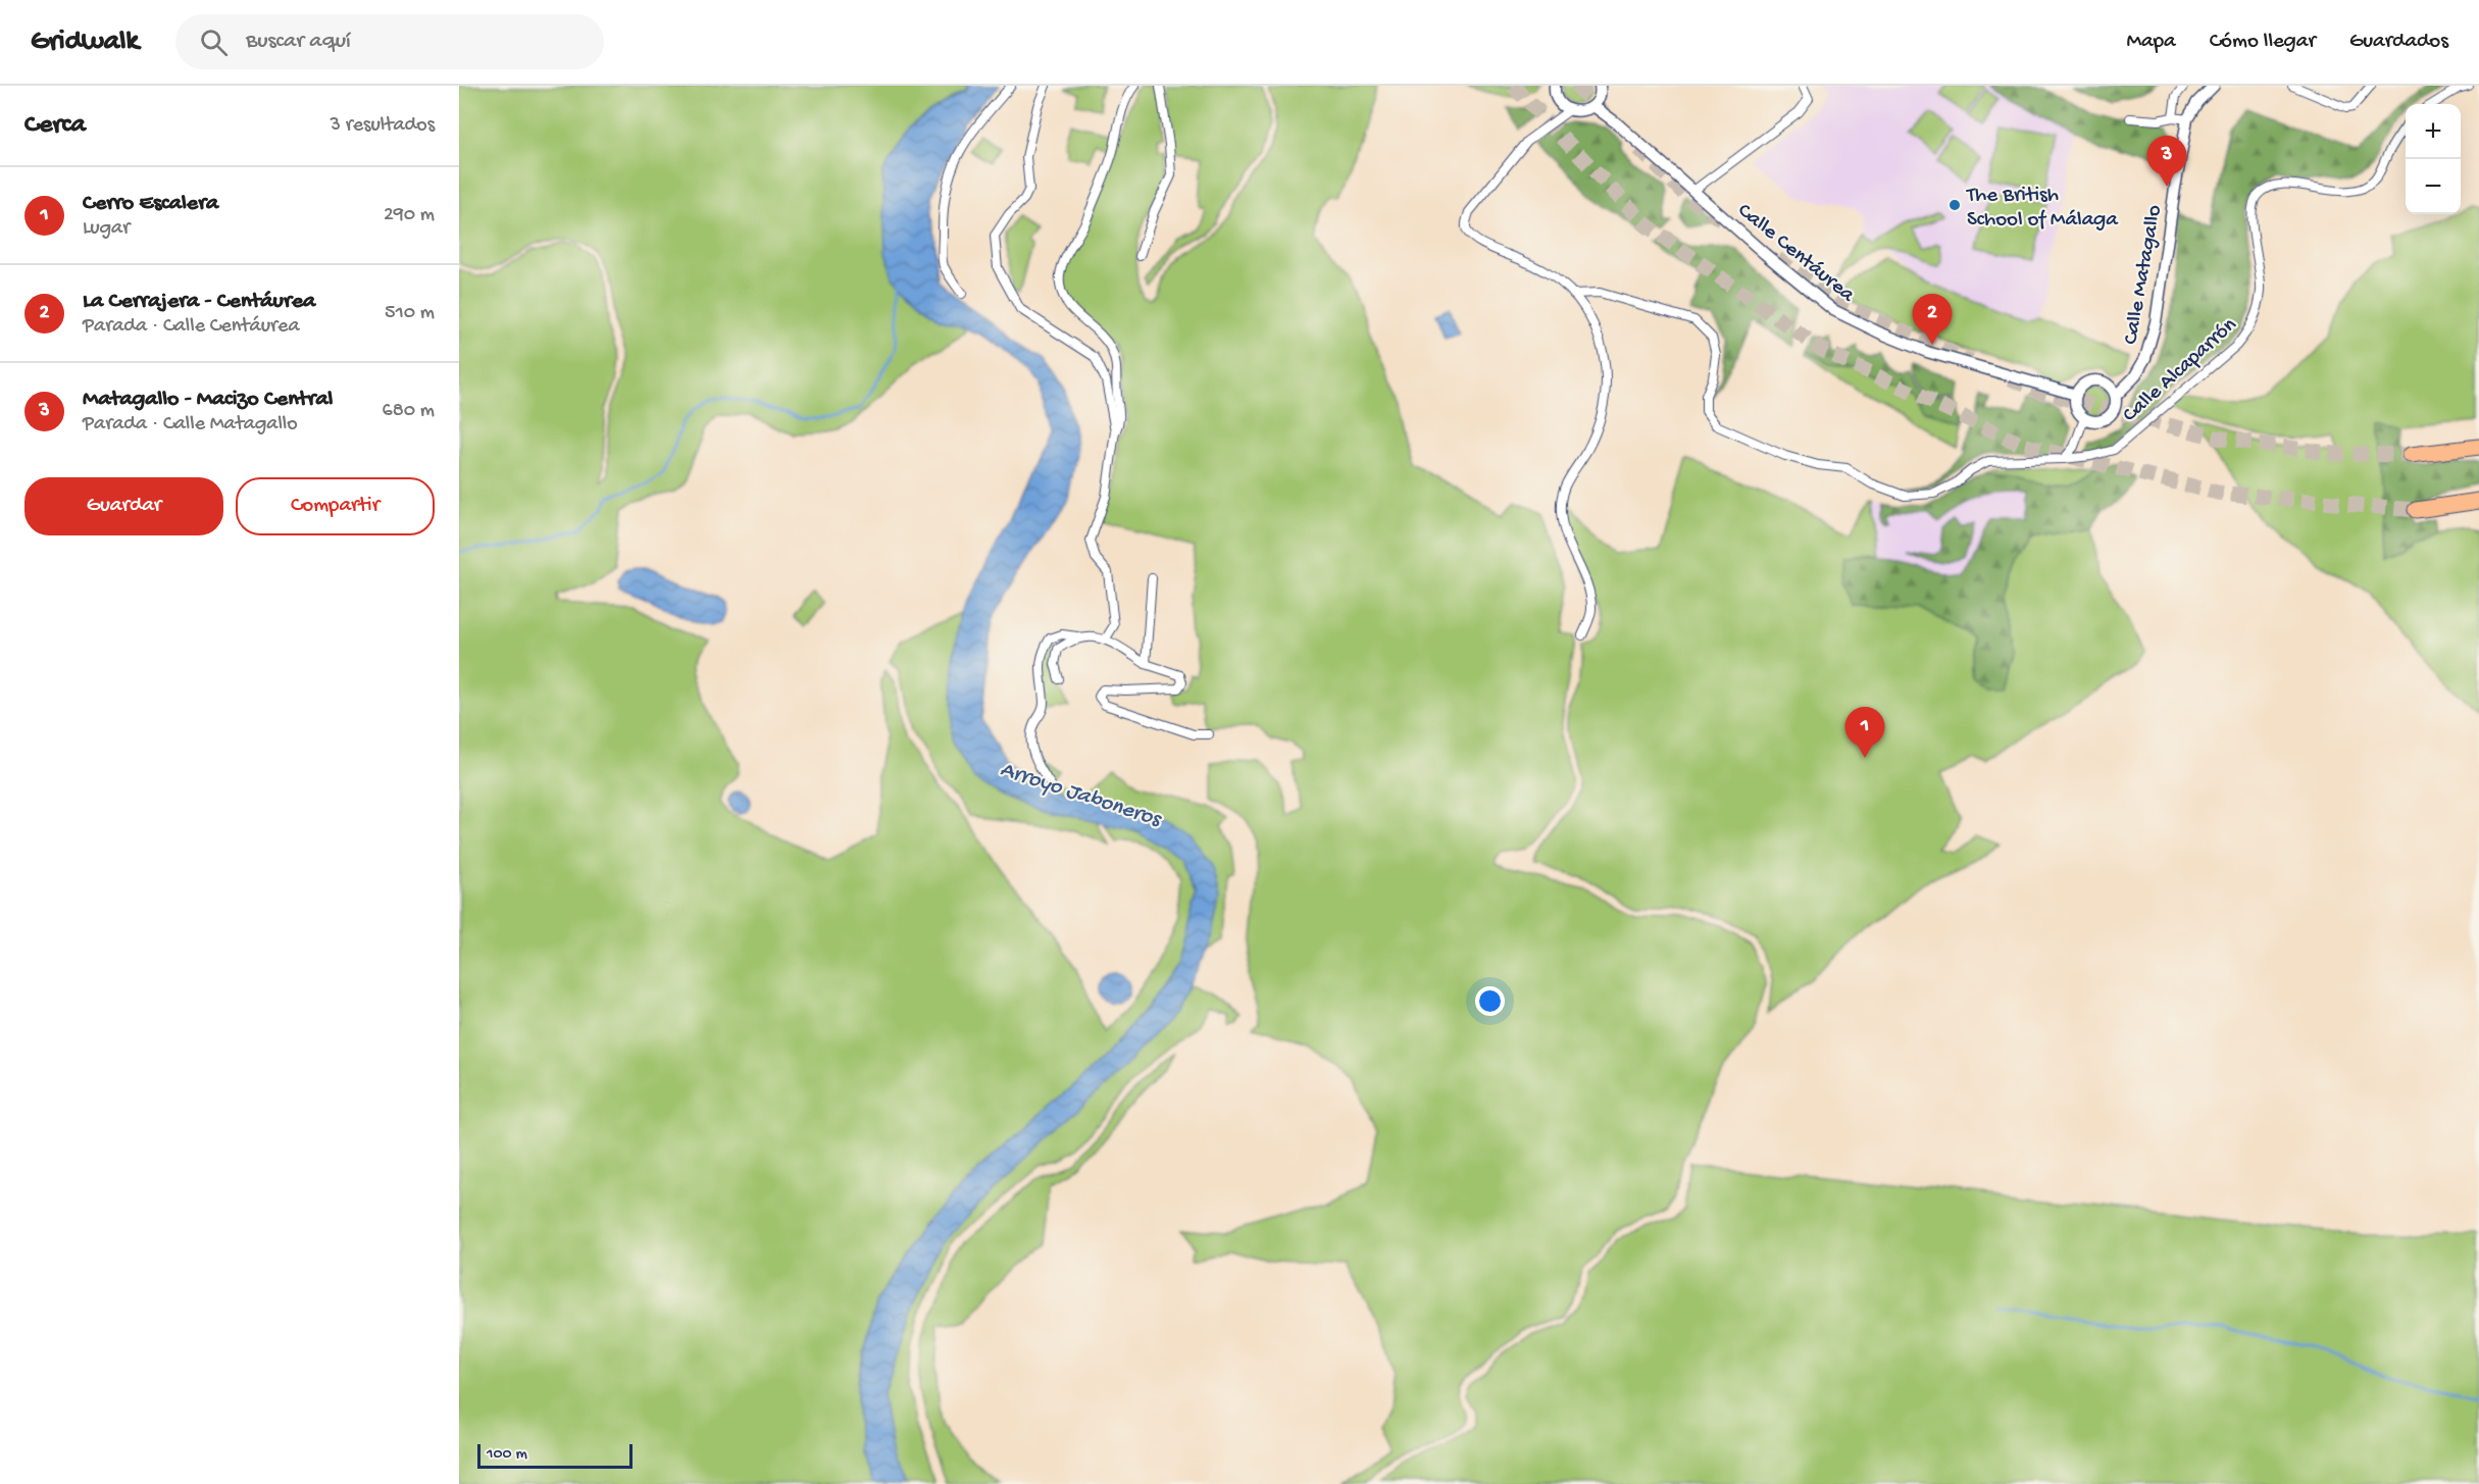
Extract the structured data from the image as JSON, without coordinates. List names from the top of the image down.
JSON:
{
  "streets": {
    "street": ["Calle Centáurea", "Calle Matagallo", "Calle Alcaparrón"]
  },
  "crossings": [
    ["Calle Centáurea", "Calle Matagallo"]
  ],
  "water": ["Arroyo Jaboneros"],
  "places": ["The British School of Málaga"],
  "scale_bar": "100 m",
  "page": {
    "header": "Gridwalk",
    "search": "Buscar aquí",
    "nav": ["Mapa", "Cómo llegar", "Guardados"],
    "heading": ["Cerca", "3 resultados"],
    "map_buttons": ["+", "−"],
    "pins": ["3", "2", "1"],
    "list": [
      {
        "mark": "1",
        "name": "Cerro Escalera",
        "note": "Lugar",
        "value": "290 m"
      },
      {
        "mark": "2",
        "name": "La Cerrajera - Centáurea",
        "note": "Parada · Calle Centáurea",
        "value": "510 m"
      },
      {
        "mark": "3",
        "name": "Matagallo - Macizo Central",
        "note": "Parada · Calle Matagallo",
        "value": "680 m"
      }
    ],
    "buttons": ["Guardar", "Compartir"],
    "scale": "100 m"
  }
}
